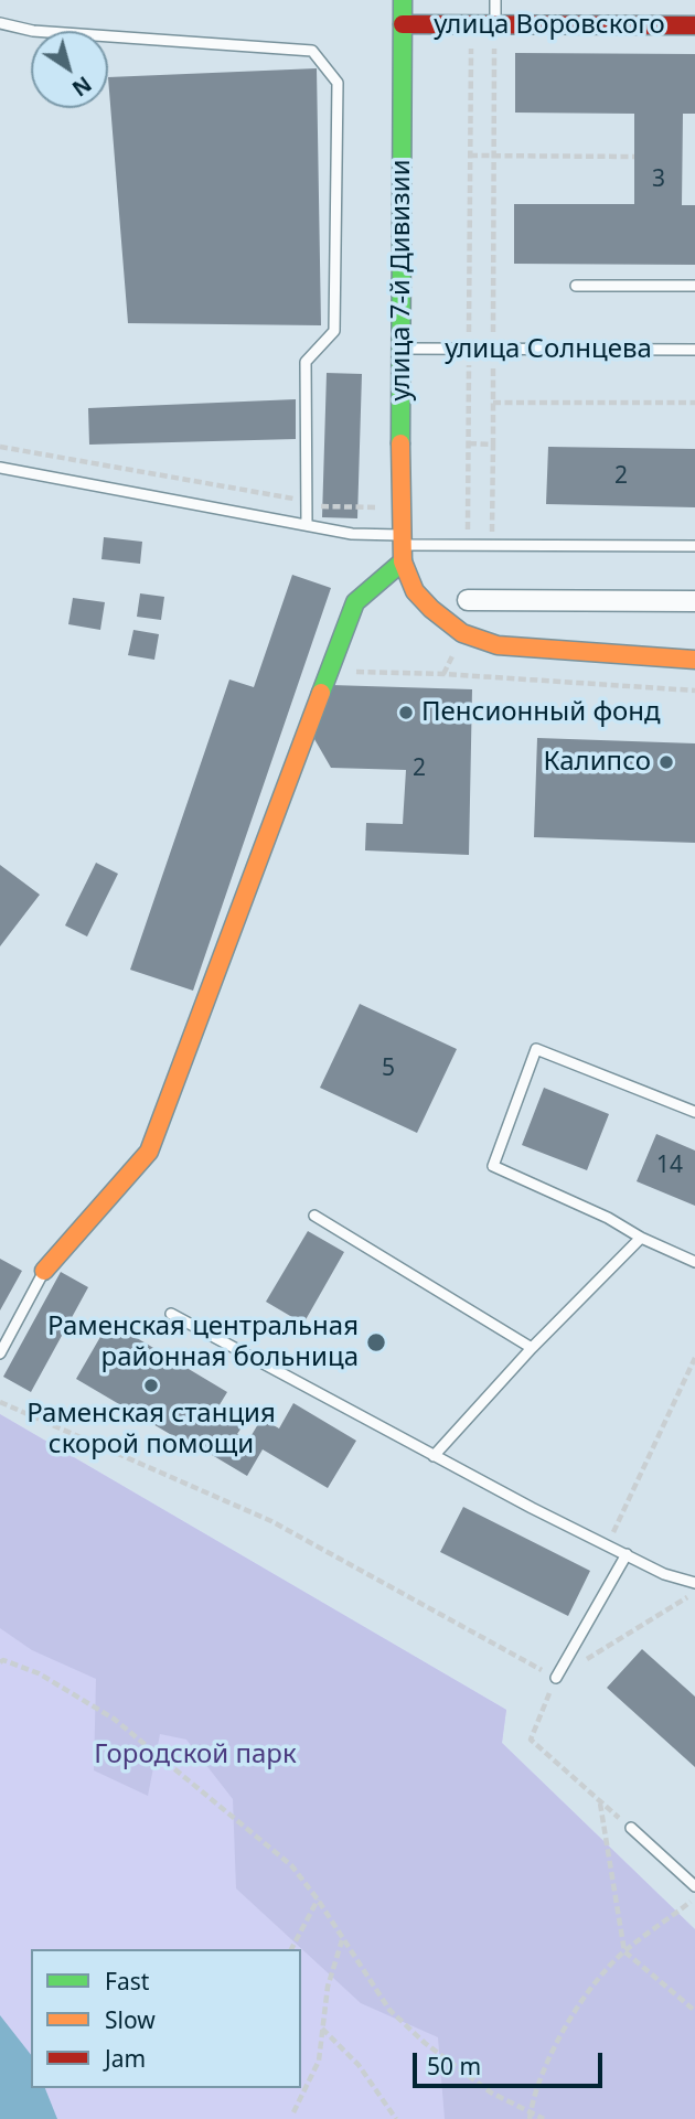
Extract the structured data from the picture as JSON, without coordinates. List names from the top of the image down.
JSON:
{
  "streets": {
    "street": ["улица Воровского", "улица 7-й Дивизии"],
    "lane": ["улица Солнцева"]
  },
  "crossings": [
    ["улица Воровского", "улица 7-й Дивизии"],
    ["улица 7-й Дивизии", "улица Солнцева"]
  ],
  "parks": ["Городской парк"],
  "places": [
    "Пенсионный фонд",
    "Калипсо",
    "Раменская центральная районная больница",
    "Раменская станция скорой помощи"
  ],
  "house_numbers": [
    "3",
    "2",
    "2",
    "5",
    "14"
  ],
  "legend": ["Fast", "Slow", "Jam"],
  "scale_bar": "50 m",
  "north": "bottom right"
}
